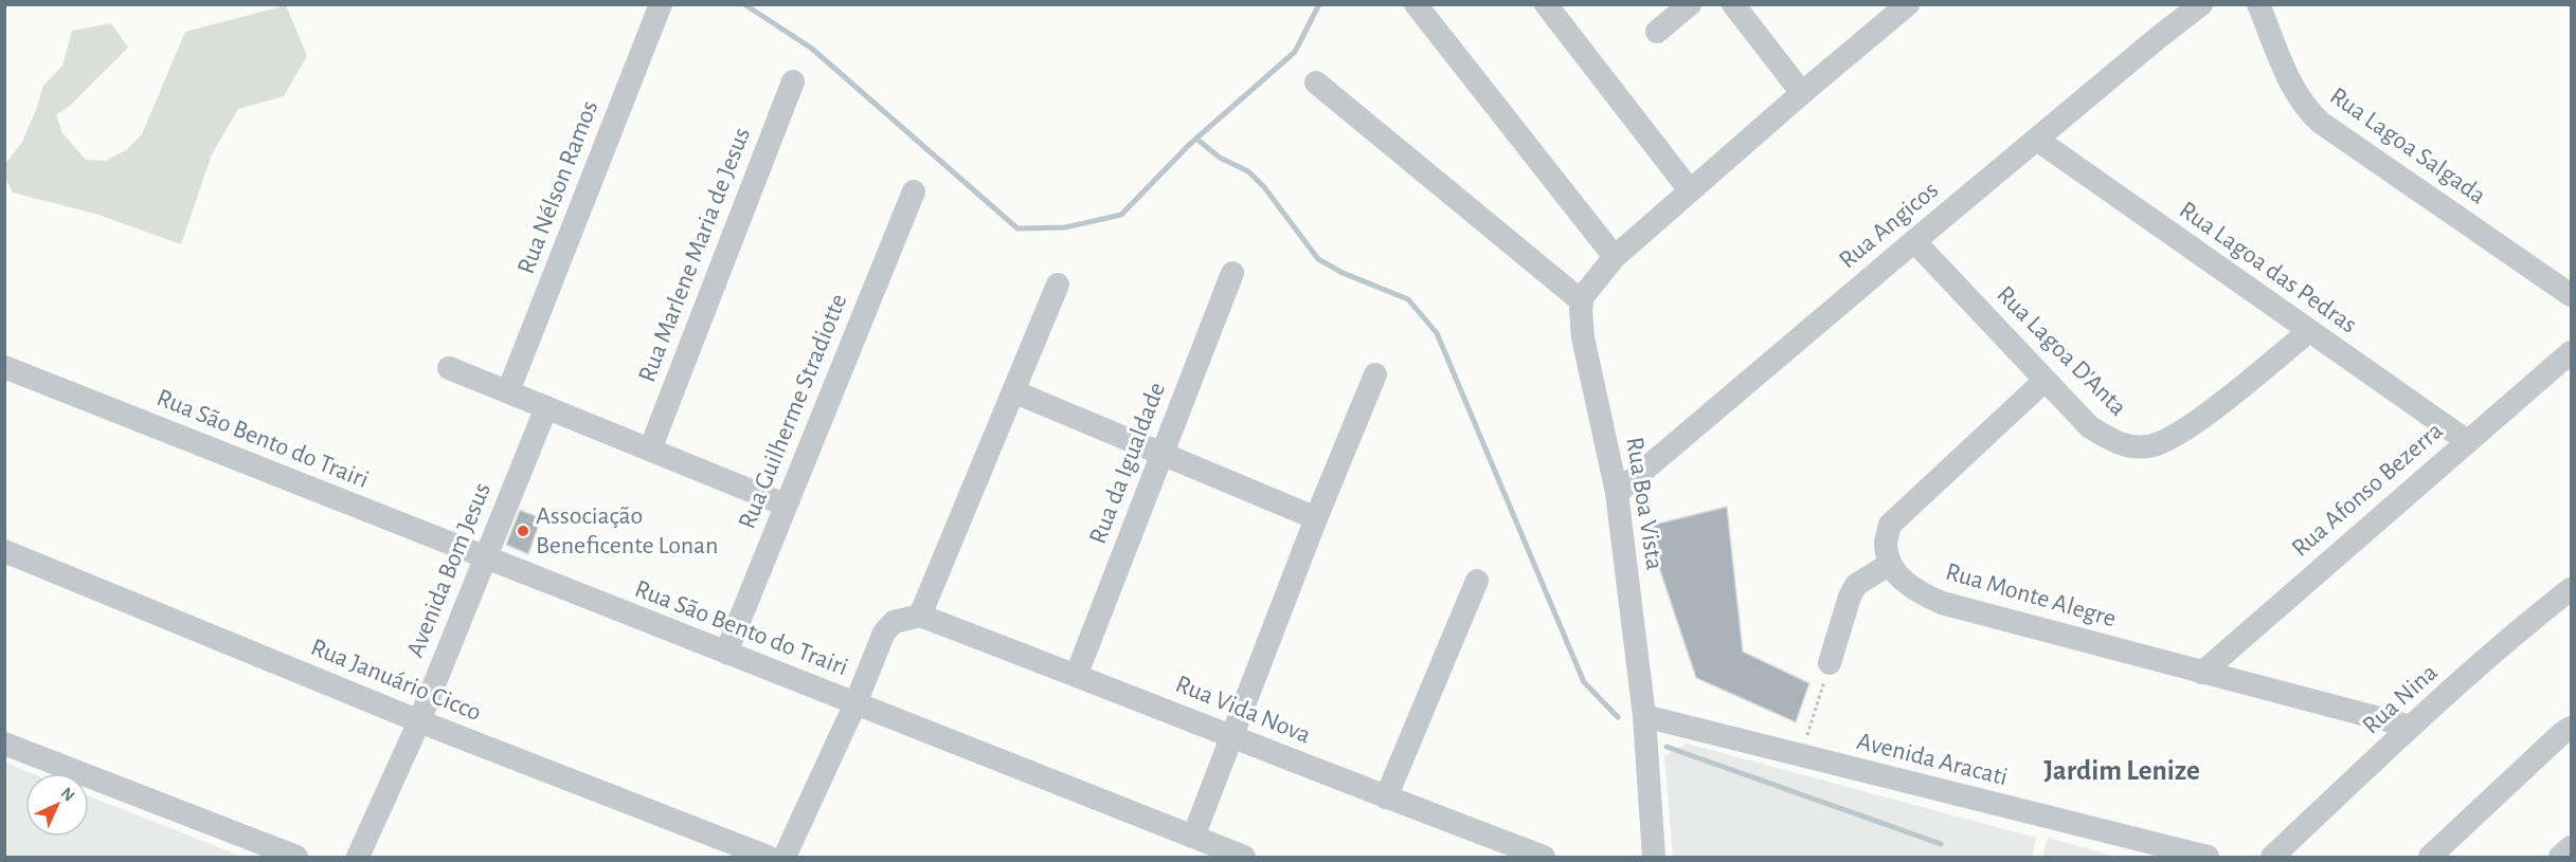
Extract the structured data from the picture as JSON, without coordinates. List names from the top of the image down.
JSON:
{
  "streets": {
    "street": [
      "Rua Lagoa Salgada",
      "Rua Nélson Ramos",
      "Rua Angicos",
      "Rua Marlene Maria de Jesus",
      "Rua Lagoa das Pedras",
      "Rua Lagoa D'Anta",
      "Rua Guilherme Stradiotte",
      "Rua São Bento do Trairi",
      "Rua da Igualdade",
      "Rua Afonso Bezerra",
      "Rua Boa Vista",
      "Avenida Bom Jesus",
      "Rua Monte Alegre",
      "Rua Januário Cicco",
      "Rua Nina",
      "Rua Vida Nova",
      "Avenida Aracati"
    ]
  },
  "crossings": [
    ["Rua Angicos", "Rua Lagoa das Pedras"],
    ["Rua Angicos", "Rua Lagoa D'Anta"],
    ["Rua Angicos", "Rua Boa Vista"],
    ["Rua Lagoa das Pedras", "Rua Lagoa D'Anta"],
    ["Rua Lagoa das Pedras", "Rua Afonso Bezerra"],
    ["Rua Guilherme Stradiotte", "Rua São Bento do Trairi"],
    ["Rua São Bento do Trairi", "Avenida Bom Jesus"],
    ["Rua da Igualdade", "Rua Vida Nova"],
    ["Rua Afonso Bezerra", "Rua Monte Alegre"],
    ["Rua Boa Vista", "Avenida Aracati"],
    ["Avenida Bom Jesus", "Rua Januário Cicco"],
    ["Rua Monte Alegre", "Rua Nina"]
  ],
  "districts": ["Jardim Lenize"],
  "places": ["Associação Beneficente Lonan"],
  "north": "top right"
}
